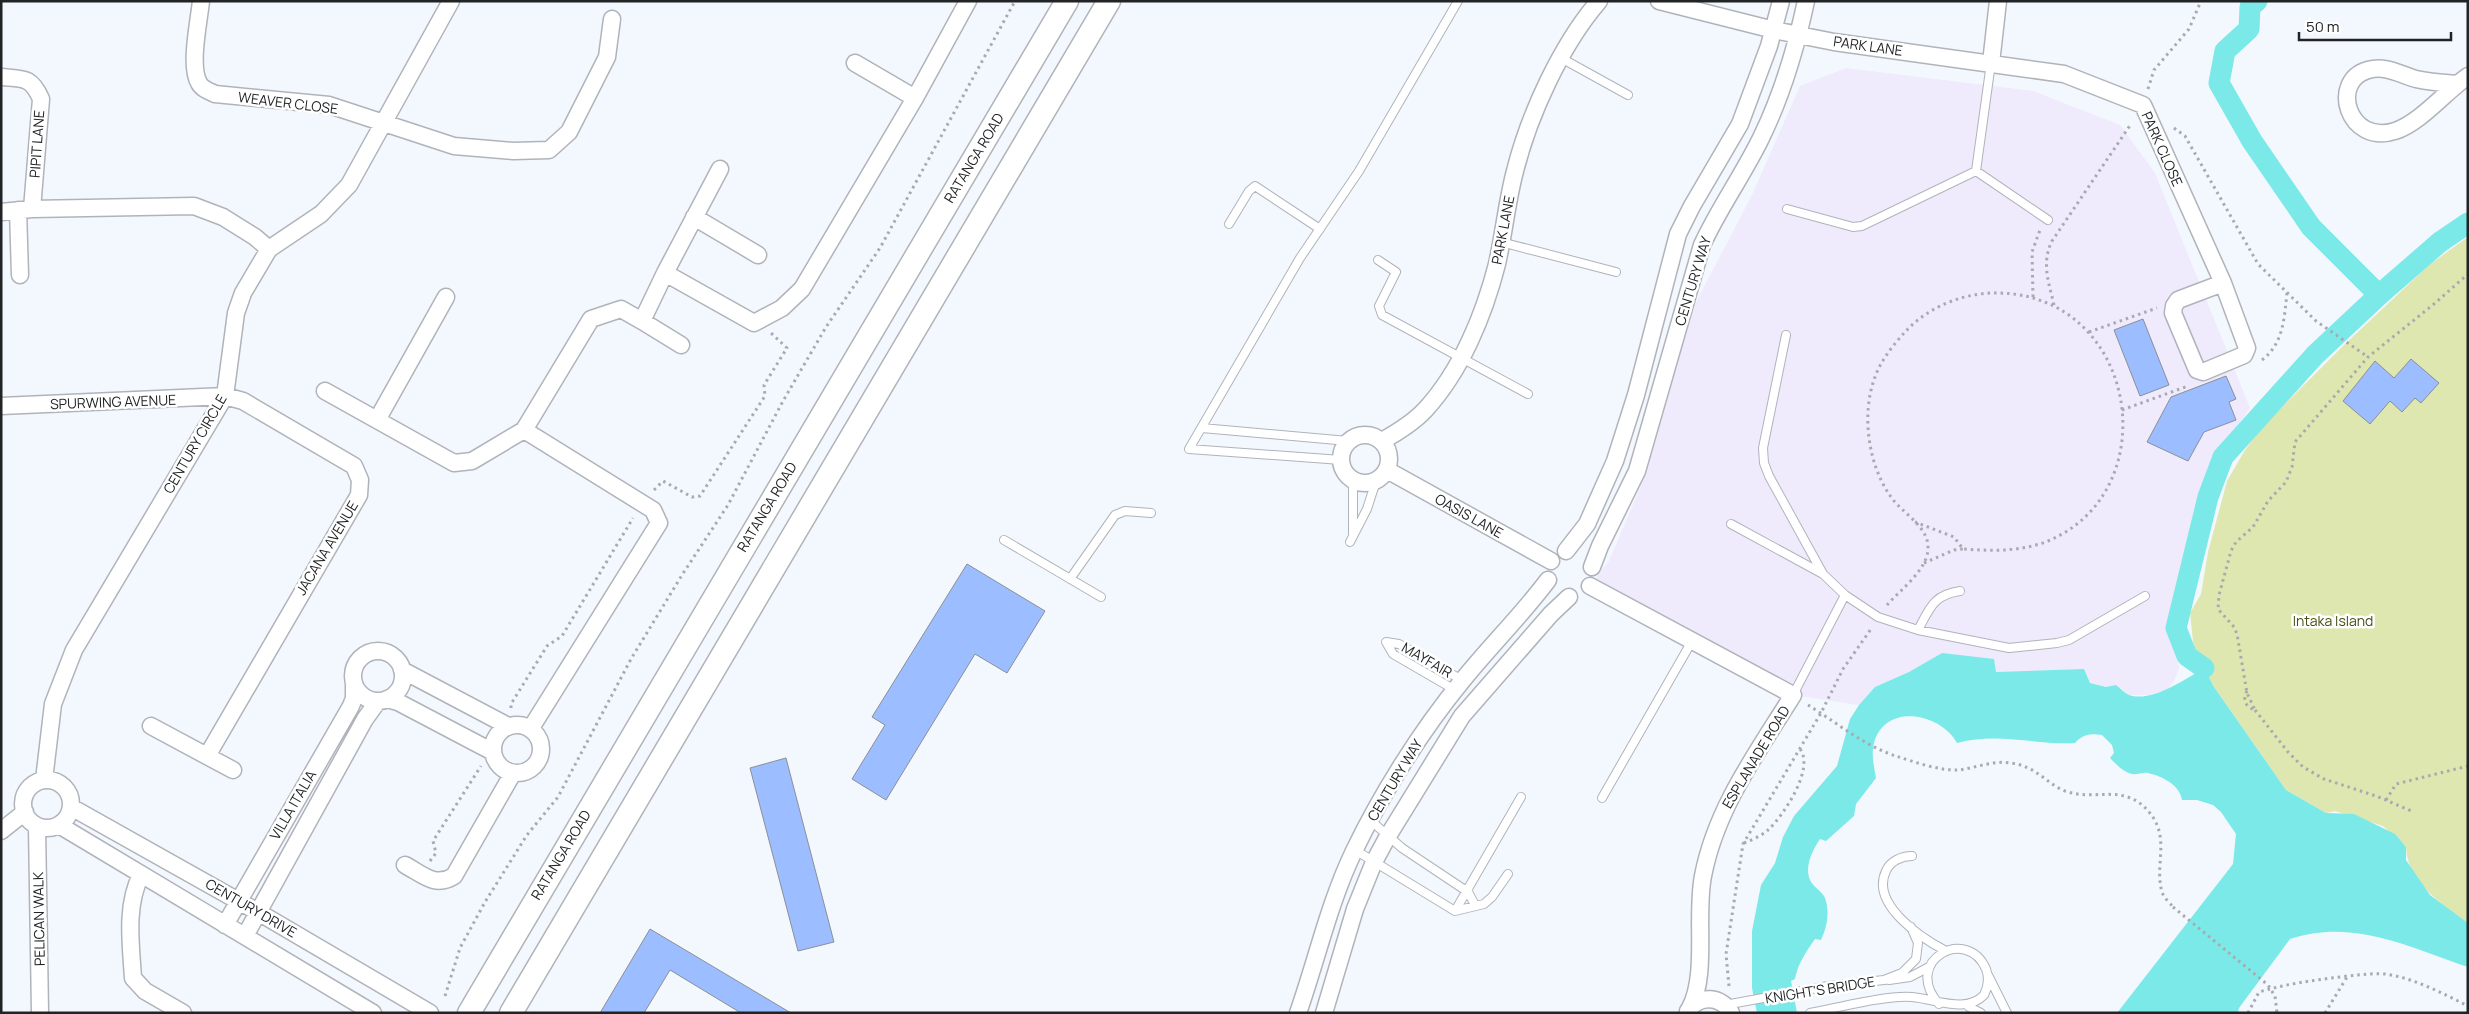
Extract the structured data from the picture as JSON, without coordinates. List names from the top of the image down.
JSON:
{
  "streets": {
    "main road": ["RATANGA ROAD"],
    "street": [
      "PARK LANE",
      "WEAVER CLOSE",
      "PIPIT LANE",
      "PARK CLOSE",
      "CENTURY WAY",
      "SPURWING AVENUE",
      "CENTURY CIRCLE",
      "OASIS LANE",
      "JACANA AVENUE",
      "ESPLANADE ROAD",
      "VILLA ITALIA",
      "CENTURY DRIVE",
      "PELICAN WALK"
    ],
    "lane": ["MAYFAIR", "KNIGHT'S BRIDGE"]
  },
  "crossings": [
    ["PARK LANE", "PARK CLOSE"],
    ["PARK LANE", "CENTURY WAY"],
    ["PARK LANE", "OASIS LANE"],
    ["CENTURY WAY", "OASIS LANE"],
    ["CENTURY WAY", "MAYFAIR"],
    ["CENTURY WAY", "ESPLANADE ROAD"],
    ["SPURWING AVENUE", "CENTURY CIRCLE"],
    ["SPURWING AVENUE", "JACANA AVENUE"],
    ["CENTURY CIRCLE", "JACANA AVENUE"],
    ["CENTURY CIRCLE", "CENTURY DRIVE"],
    ["CENTURY CIRCLE", "PELICAN WALK"],
    ["OASIS LANE", "ESPLANADE ROAD"],
    ["ESPLANADE ROAD", "KNIGHT'S BRIDGE"],
    ["VILLA ITALIA", "CENTURY DRIVE"],
    ["CENTURY DRIVE", "PELICAN WALK"]
  ],
  "parks": ["Intaka Island"],
  "scale_bar": "50 m"
}
